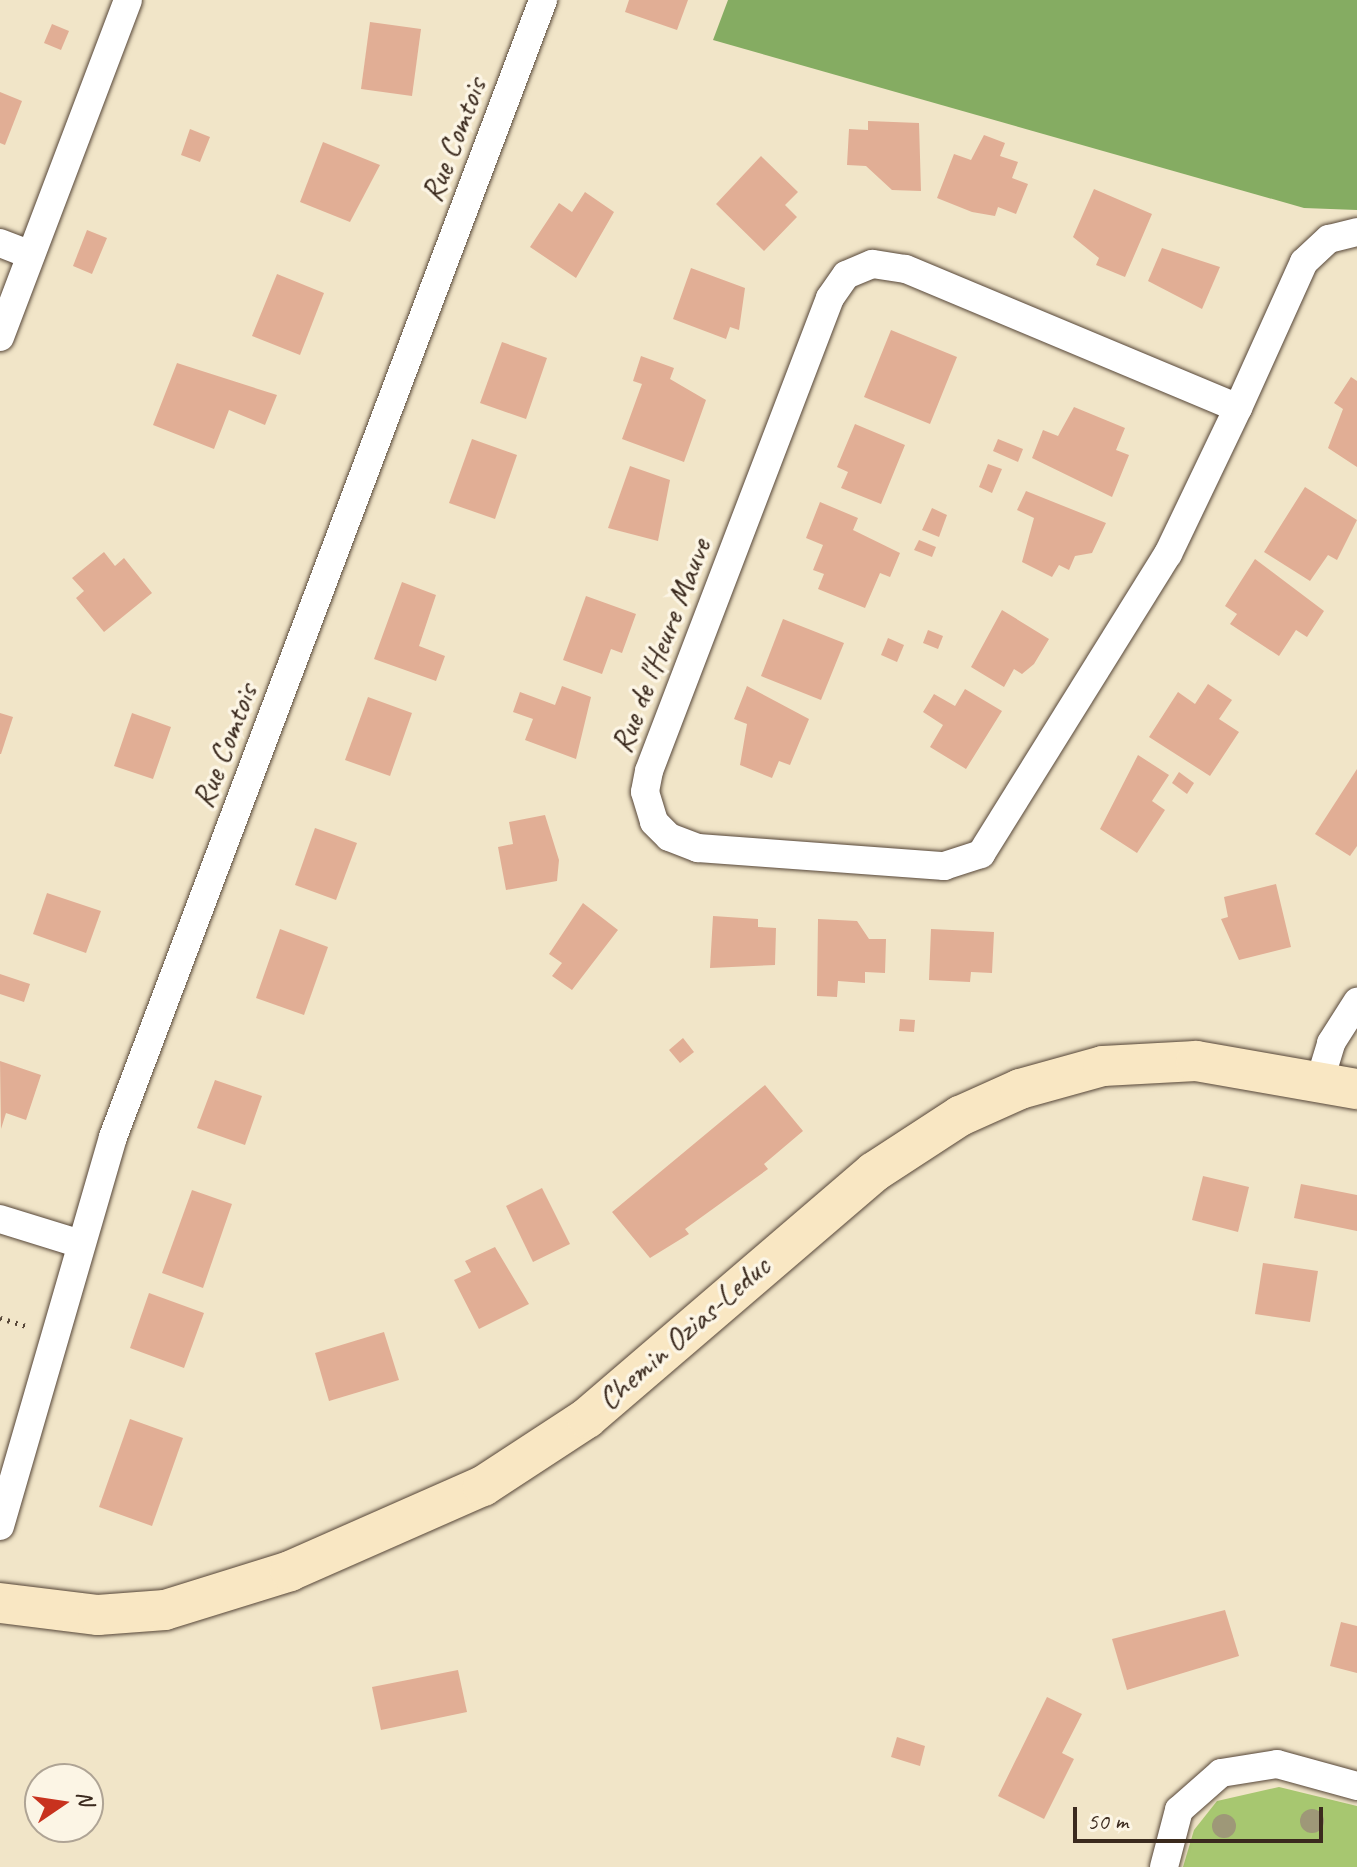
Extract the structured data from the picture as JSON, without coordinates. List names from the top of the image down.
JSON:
{
  "streets": {
    "street": ["Rue Comtois", "Rue de l'Heure Mauve", "Chemin Ozias-Leduc"]
  },
  "scale_bar": "50 m",
  "north": "right"
}
